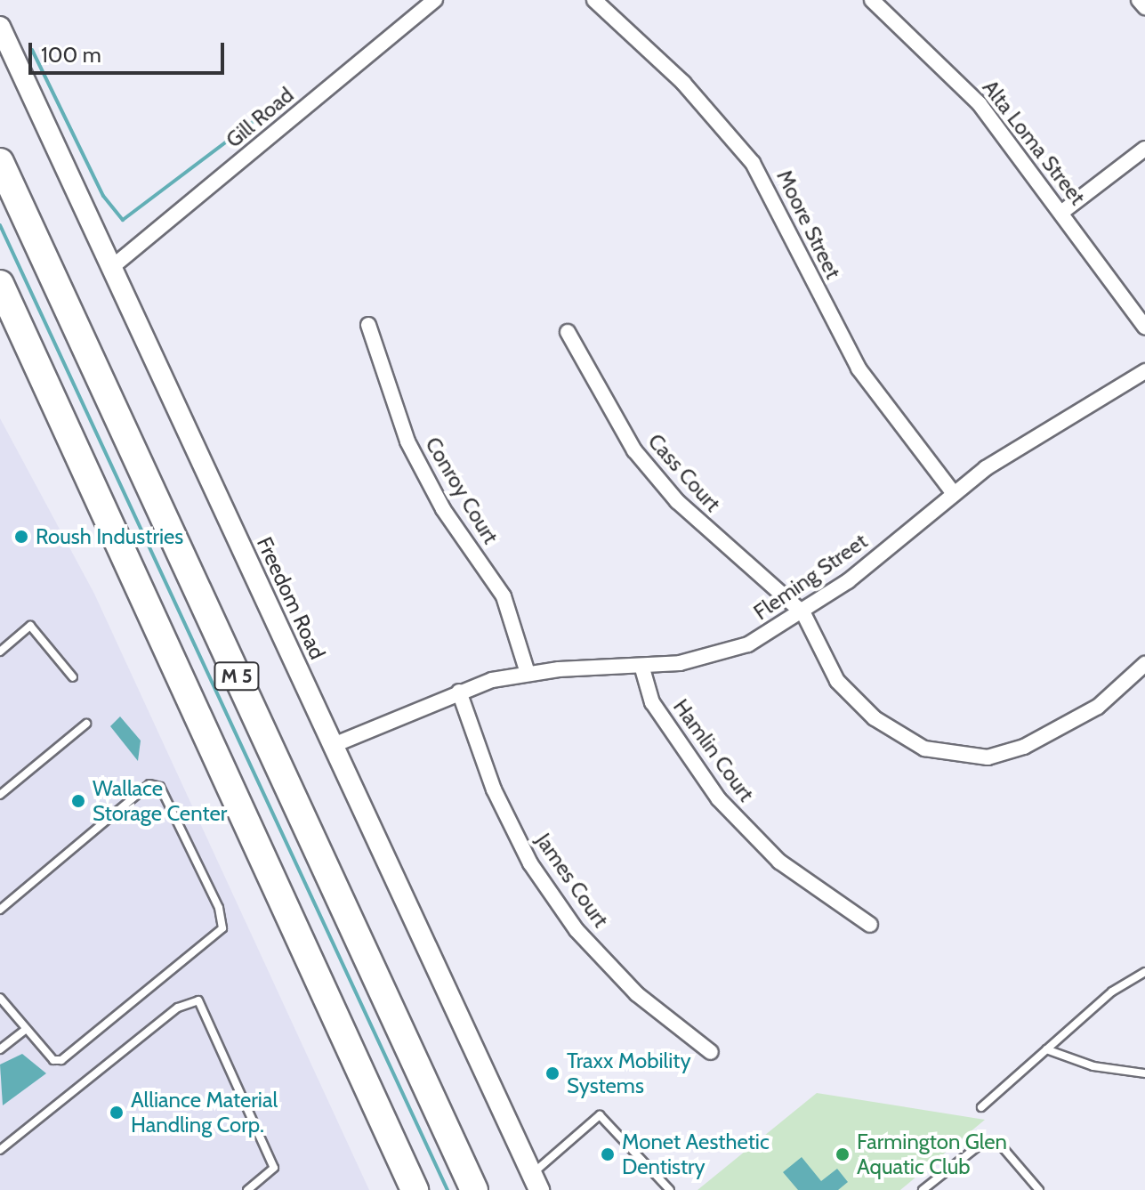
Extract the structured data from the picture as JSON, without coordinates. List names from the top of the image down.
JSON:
{
  "streets": {
    "highway": ["M 5"],
    "street": [
      "Gill Road",
      "Alta Loma Street",
      "Moore Street",
      "Cass Court",
      "Conroy Court",
      "Fleming Street",
      "Freedom Road",
      "Hamlin Court",
      "James Court"
    ]
  },
  "crossings": [
    ["Gill Road", "Freedom Road"],
    ["Moore Street", "Fleming Street"],
    ["Cass Court", "Fleming Street"],
    ["Conroy Court", "Fleming Street"],
    ["Fleming Street", "Freedom Road"],
    ["Fleming Street", "Hamlin Court"],
    ["Fleming Street", "James Court"]
  ],
  "places": [
    "Roush Industries",
    "Wallace Storage Center",
    "Traxx Mobility Systems",
    "Alliance Material Handling Corp.",
    "Monet Aesthetic Dentistry",
    "Farmington Glen Aquatic Club"
  ],
  "scale_bar": "100 m"
}
